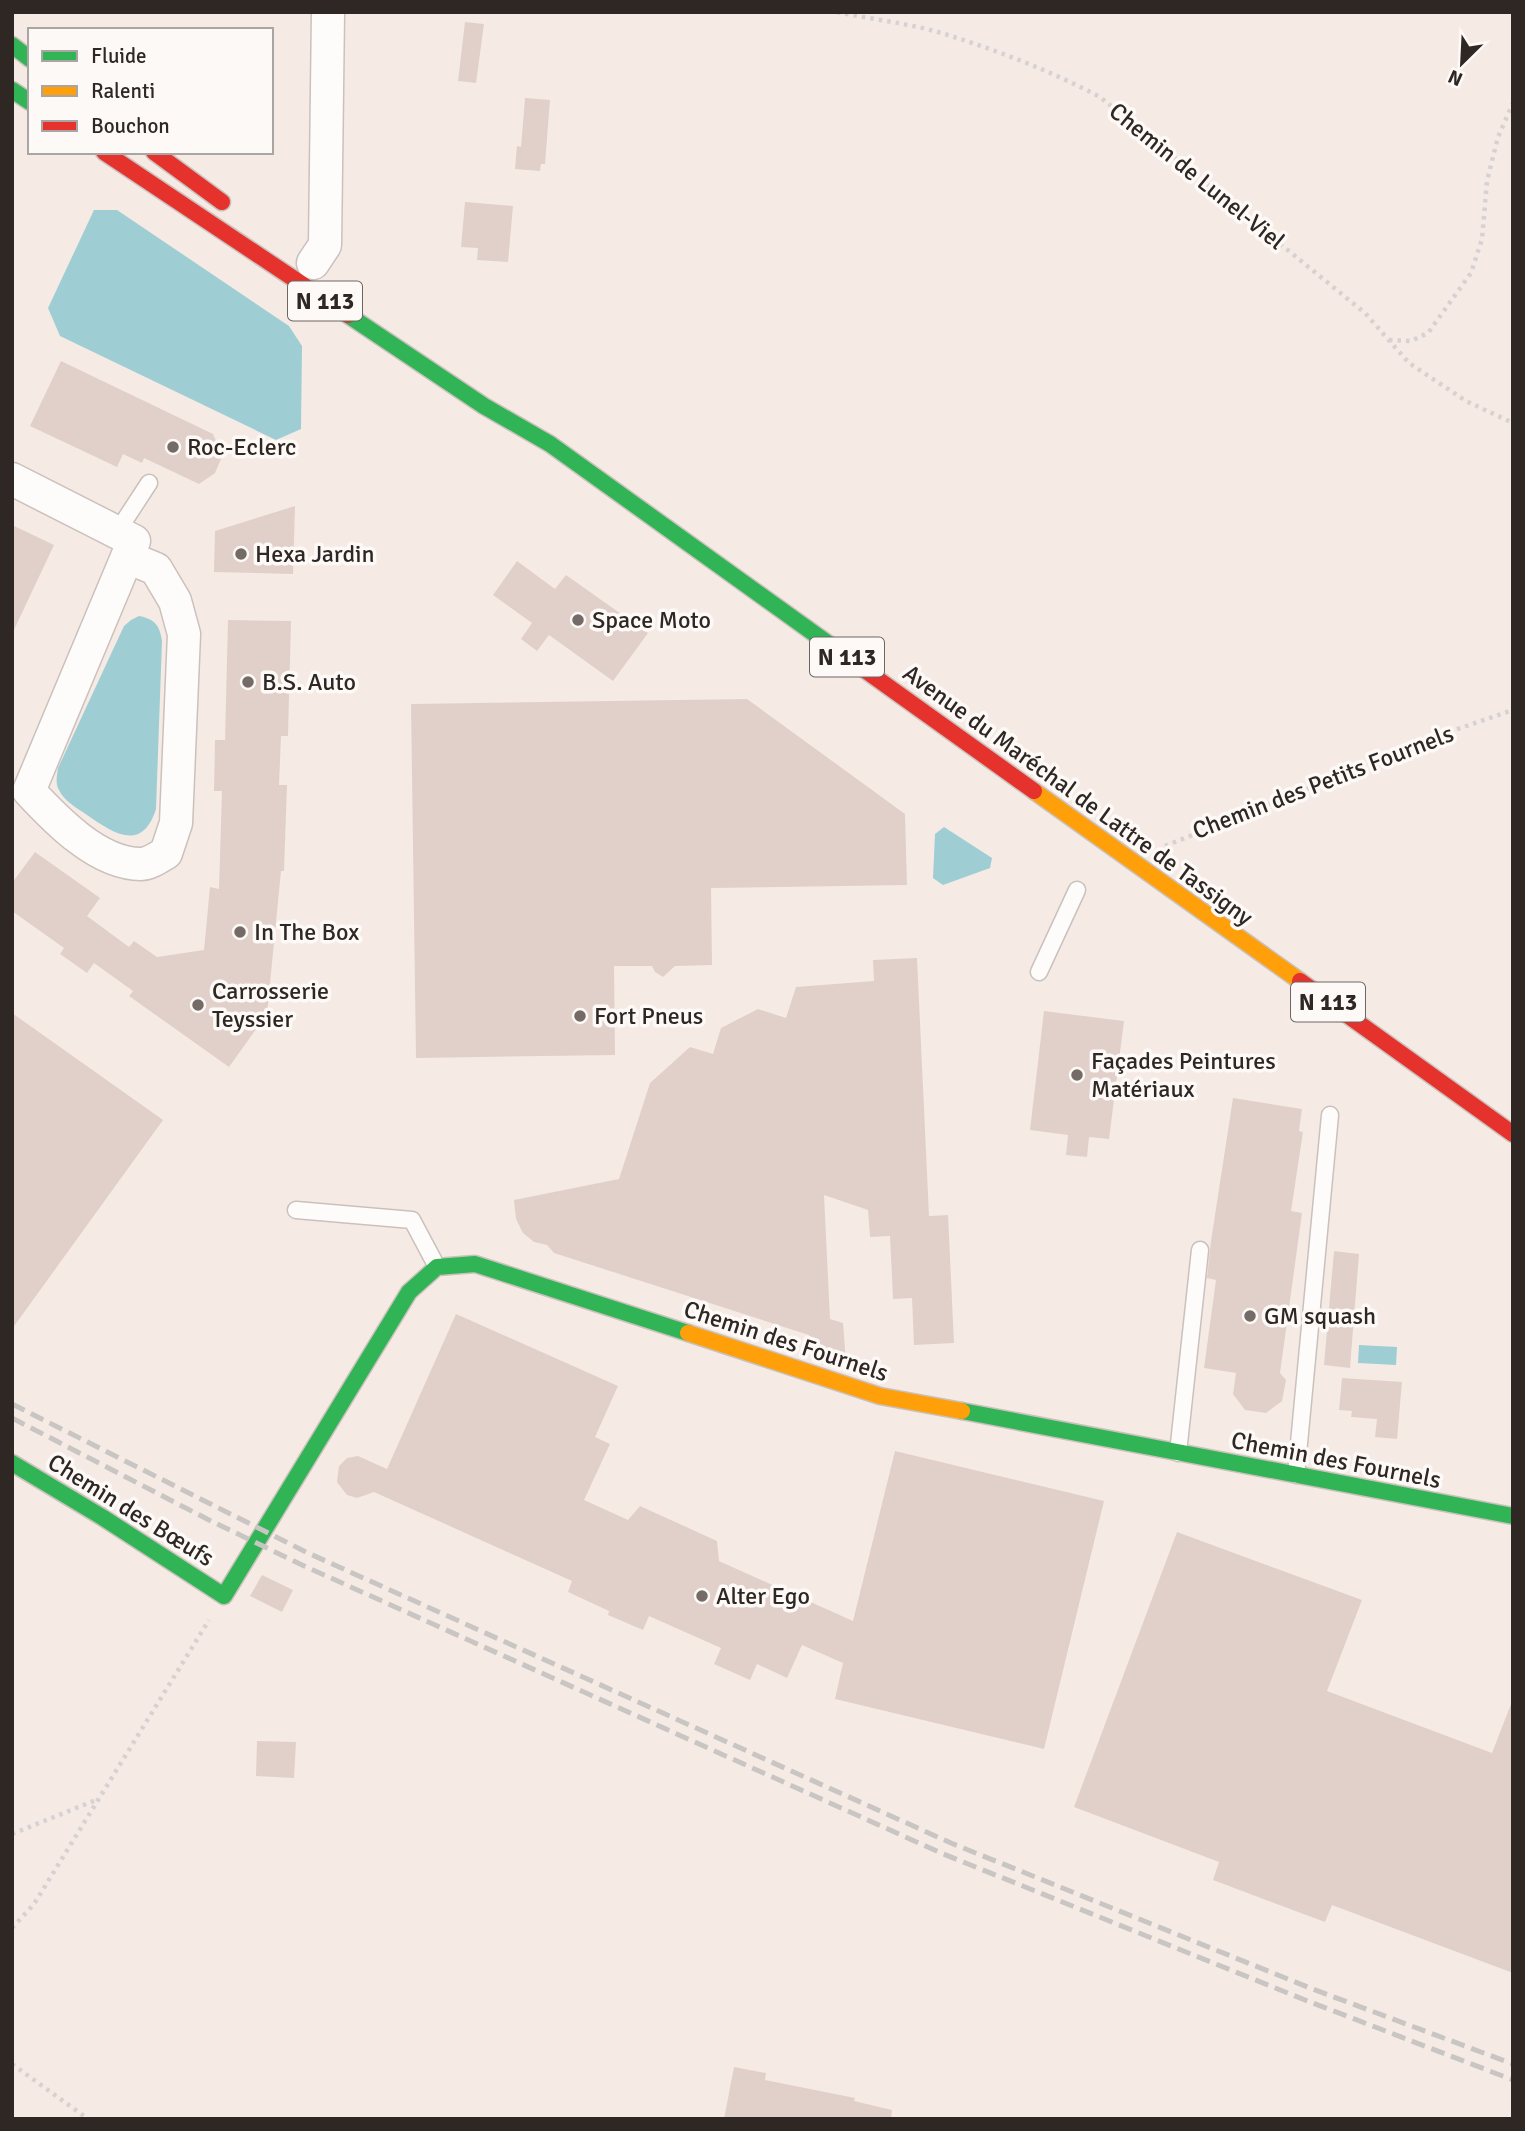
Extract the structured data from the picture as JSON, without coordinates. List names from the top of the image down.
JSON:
{
  "streets": {
    "main road": [
      "N 113",
      "Avenue du Maréchal de Lattre de Tassigny",
      "Chemin des Fournels",
      "Chemin des Bœufs"
    ],
    "path": ["Chemin de Lunel-Viel", "Chemin des Petits Fournels"]
  },
  "crossings": [
    ["Chemin des Petits Fournels", "Avenue du Maréchal de Lattre de Tassigny"]
  ],
  "places": [
    "Roc-Eclerc",
    "Hexa Jardin",
    "Space Moto",
    "B.S. Auto",
    "In The Box",
    "Carrosserie Teyssier",
    "Fort Pneus",
    "Façades Peintures Matériaux",
    "GM squash",
    "Alter Ego"
  ],
  "legend": ["Fluide", "Ralenti", "Bouchon"],
  "north": "bottom left"
}
